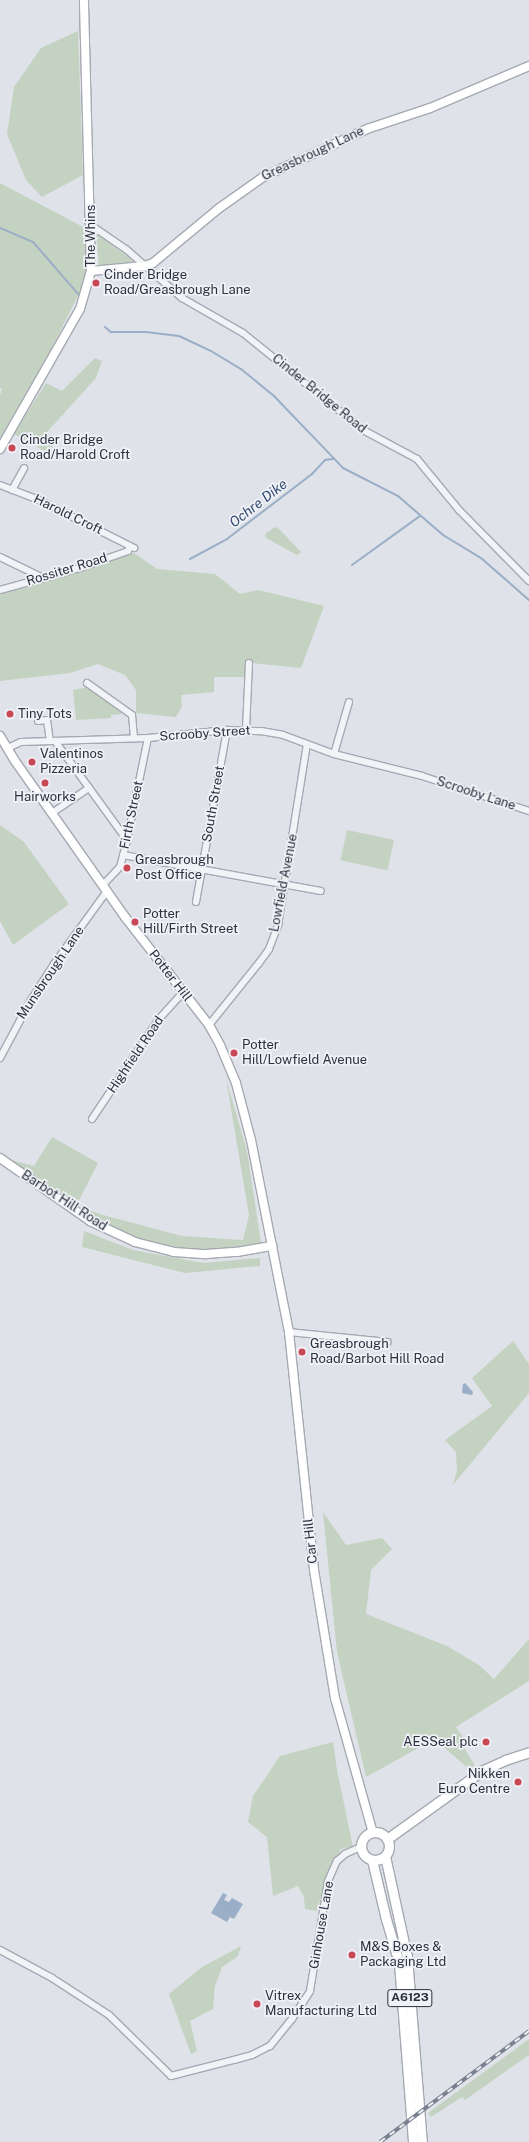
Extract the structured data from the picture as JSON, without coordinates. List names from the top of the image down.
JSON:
{
  "streets": {
    "main road": [
      "Greasbrough Lane",
      "The Whins",
      "Potter Hill",
      "Barbot Hill Road",
      "Car Hill",
      "A6123"
    ],
    "street": [
      "Cinder Bridge Road",
      "Harold Croft",
      "Rossiter Road",
      "Scrooby Street",
      "Scrooby Lane",
      "South Street",
      "Firth Street",
      "Lowfield Avenue",
      "Munsbrough Lane",
      "Highfield Road",
      "Ginhouse Lane"
    ]
  },
  "crossings": [
    ["Greasbrough Lane", "The Whins"],
    ["Greasbrough Lane", "Cinder Bridge Road"],
    ["The Whins", "Cinder Bridge Road"],
    ["Harold Croft", "Rossiter Road"],
    ["Scrooby Street", "Scrooby Lane"],
    ["Scrooby Street", "South Street"],
    ["Scrooby Street", "Firth Street"],
    ["Scrooby Street", "Lowfield Avenue"],
    ["Scrooby Street", "Potter Hill"],
    ["Firth Street", "Munsbrough Lane"],
    ["Firth Street", "Potter Hill"],
    ["Lowfield Avenue", "Potter Hill"],
    ["Munsbrough Lane", "Potter Hill"],
    ["Potter Hill", "Highfield Road"],
    ["Potter Hill", "Barbot Hill Road"],
    ["Potter Hill", "Car Hill"],
    ["Barbot Hill Road", "Car Hill"],
    ["Car Hill", "Ginhouse Lane"],
    ["Car Hill", "A6123"],
    ["Ginhouse Lane", "A6123"]
  ],
  "water": ["Ochre Dike"],
  "places": [
    "Cinder Bridge Road/Greasbrough Lane",
    "Cinder Bridge Road/Harold Croft",
    "Tiny Tots",
    "Valentinos Pizzeria",
    "Hairworks",
    "Greasbrough Post Office",
    "Potter Hill/Firth Street",
    "Potter Hill/Lowfield Avenue",
    "Greasbrough Road/Barbot Hill Road",
    "AESSeal plc",
    "Nikken Euro Centre",
    "M&S Boxes & Packaging Ltd",
    "Vitrex Manufacturing Ltd"
  ]
}
